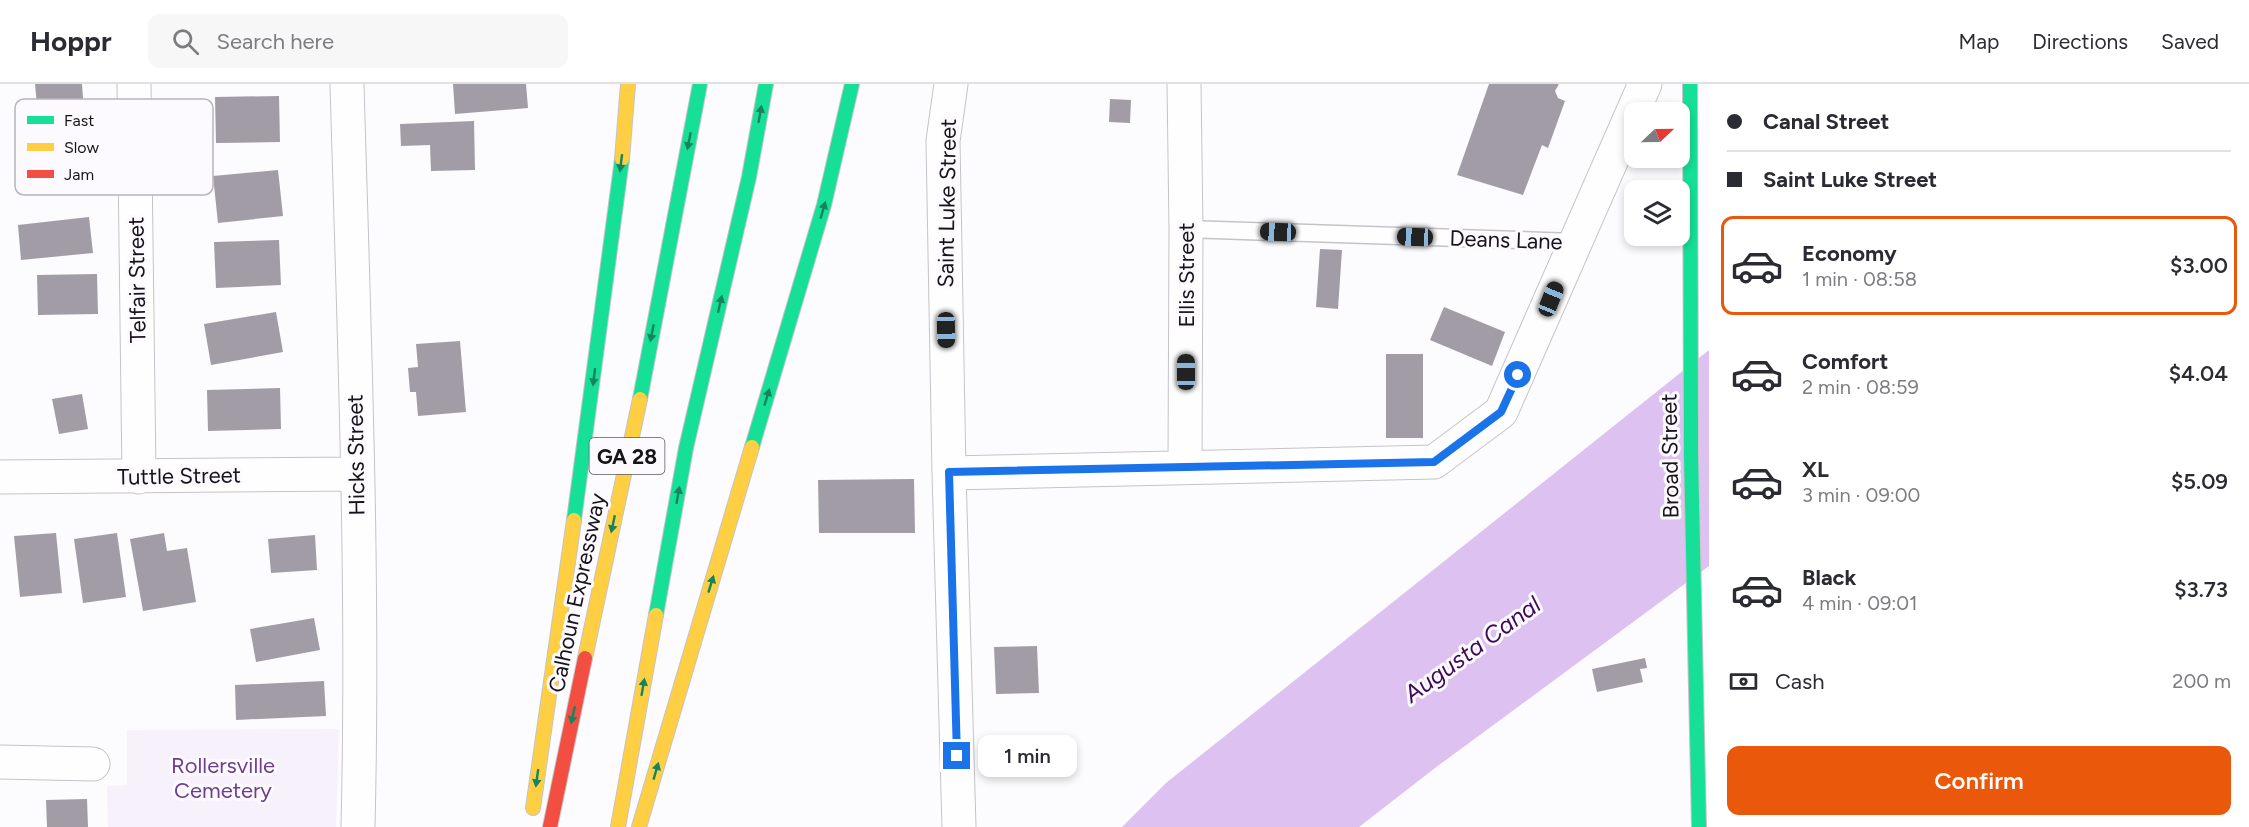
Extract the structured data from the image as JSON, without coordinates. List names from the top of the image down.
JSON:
{
  "streets": {
    "main road": ["GA 28", "Broad Street", "Calhoun Expressway"],
    "street": [
      "Saint Luke Street",
      "Ellis Street",
      "Telfair Street",
      "Hicks Street",
      "Tuttle Street"
    ],
    "lane": ["Deans Lane"]
  },
  "crossings": [
    ["Deans Lane", "Ellis Street"],
    ["Telfair Street", "Tuttle Street"],
    ["Hicks Street", "Tuttle Street"]
  ],
  "water": ["Augusta Canal"],
  "parks": ["Rollersville Cemetery"],
  "legend": ["Fast", "Slow", "Jam"],
  "north": "right",
  "page": {
    "header": "Hoppr",
    "search": "Search here",
    "nav": ["Map", "Directions", "Saved"],
    "banner": ["Canal Street", "Saint Luke Street"],
    "list": [
      {
        "name": "Economy",
        "note": "1 min · 08:58",
        "value": "$3.00"
      },
      {
        "name": "Comfort",
        "note": "2 min · 08:59",
        "value": "$4.04"
      },
      {
        "name": "XL",
        "note": "3 min · 09:00",
        "value": "$5.09"
      },
      {
        "name": "Black",
        "note": "4 min · 09:01",
        "value": "$3.73"
      }
    ],
    "pay": ["Cash", "200 m"],
    "buttons": "Confirm",
    "bubble": "1 min"
  }
}
